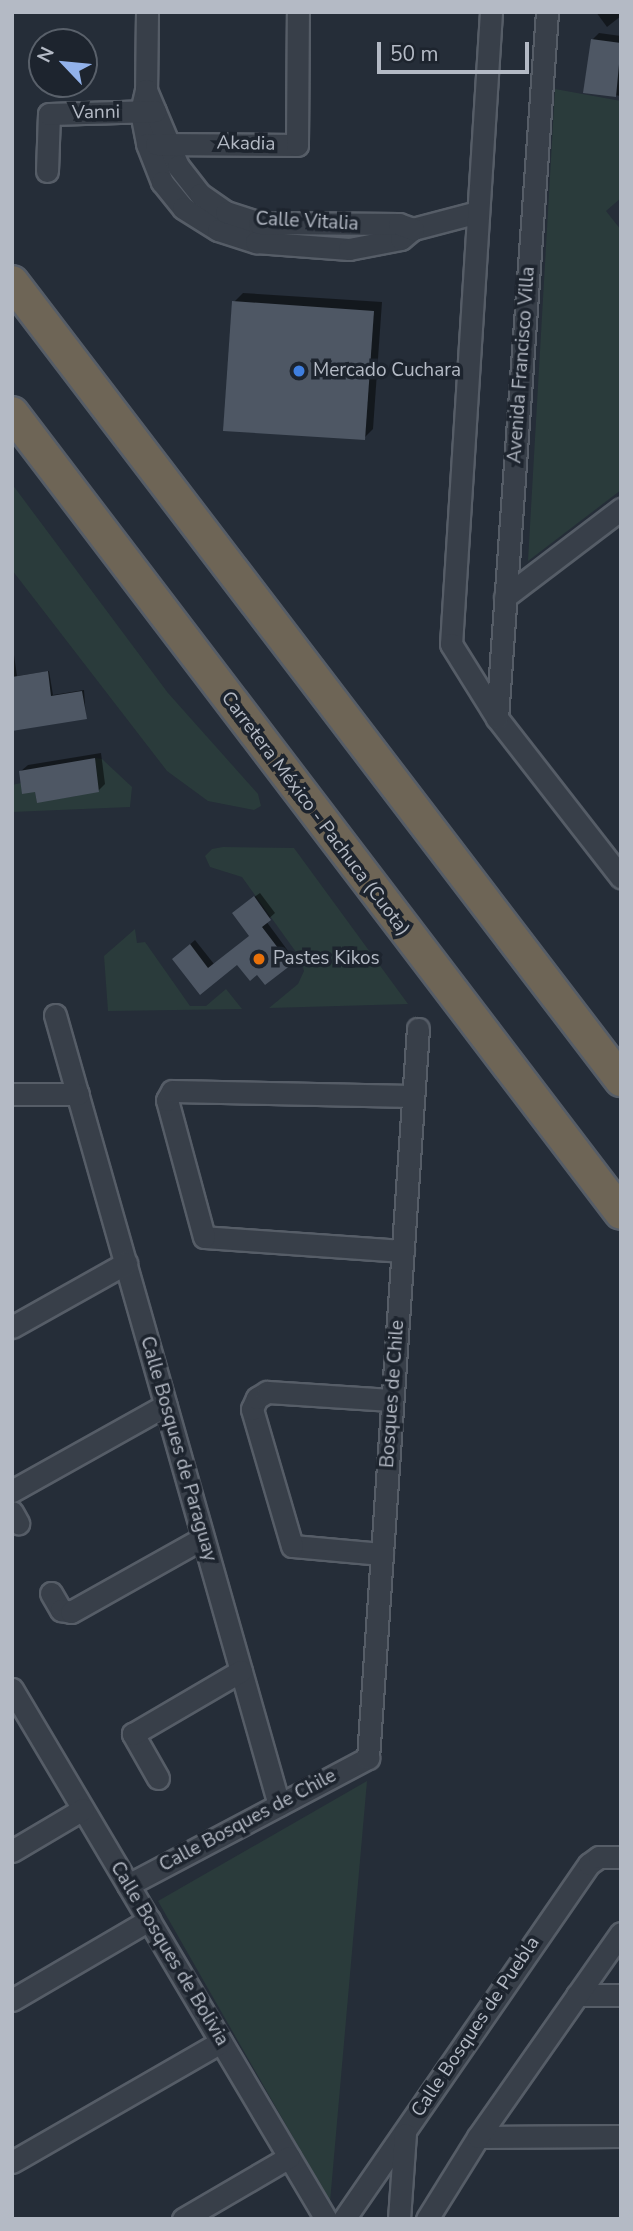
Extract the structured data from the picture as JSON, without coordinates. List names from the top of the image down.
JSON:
{
  "streets": {
    "highway": ["Carretera México - Pachuca (Cuota)"],
    "street": [
      "Vanni",
      "Akadia",
      "Calle Vitalia",
      "Avenida Francisco Villa",
      "Bosques de Chile",
      "Calle Bosques de Paraguay",
      "Calle Bosques de Chile",
      "Calle Bosques de Bolivia",
      "Calle Bosques de Puebla"
    ]
  },
  "crossings": [
    ["Vanni", "Calle Vitalia"],
    ["Akadia", "Calle Vitalia"],
    ["Bosques de Chile", "Calle Bosques de Chile"],
    ["Calle Bosques de Paraguay", "Calle Bosques de Chile"],
    ["Calle Bosques de Chile", "Calle Bosques de Bolivia"]
  ],
  "places": ["Mercado Cuchara", "Pastes Kikos"],
  "scale_bar": "50 m",
  "north": "top left"
}
